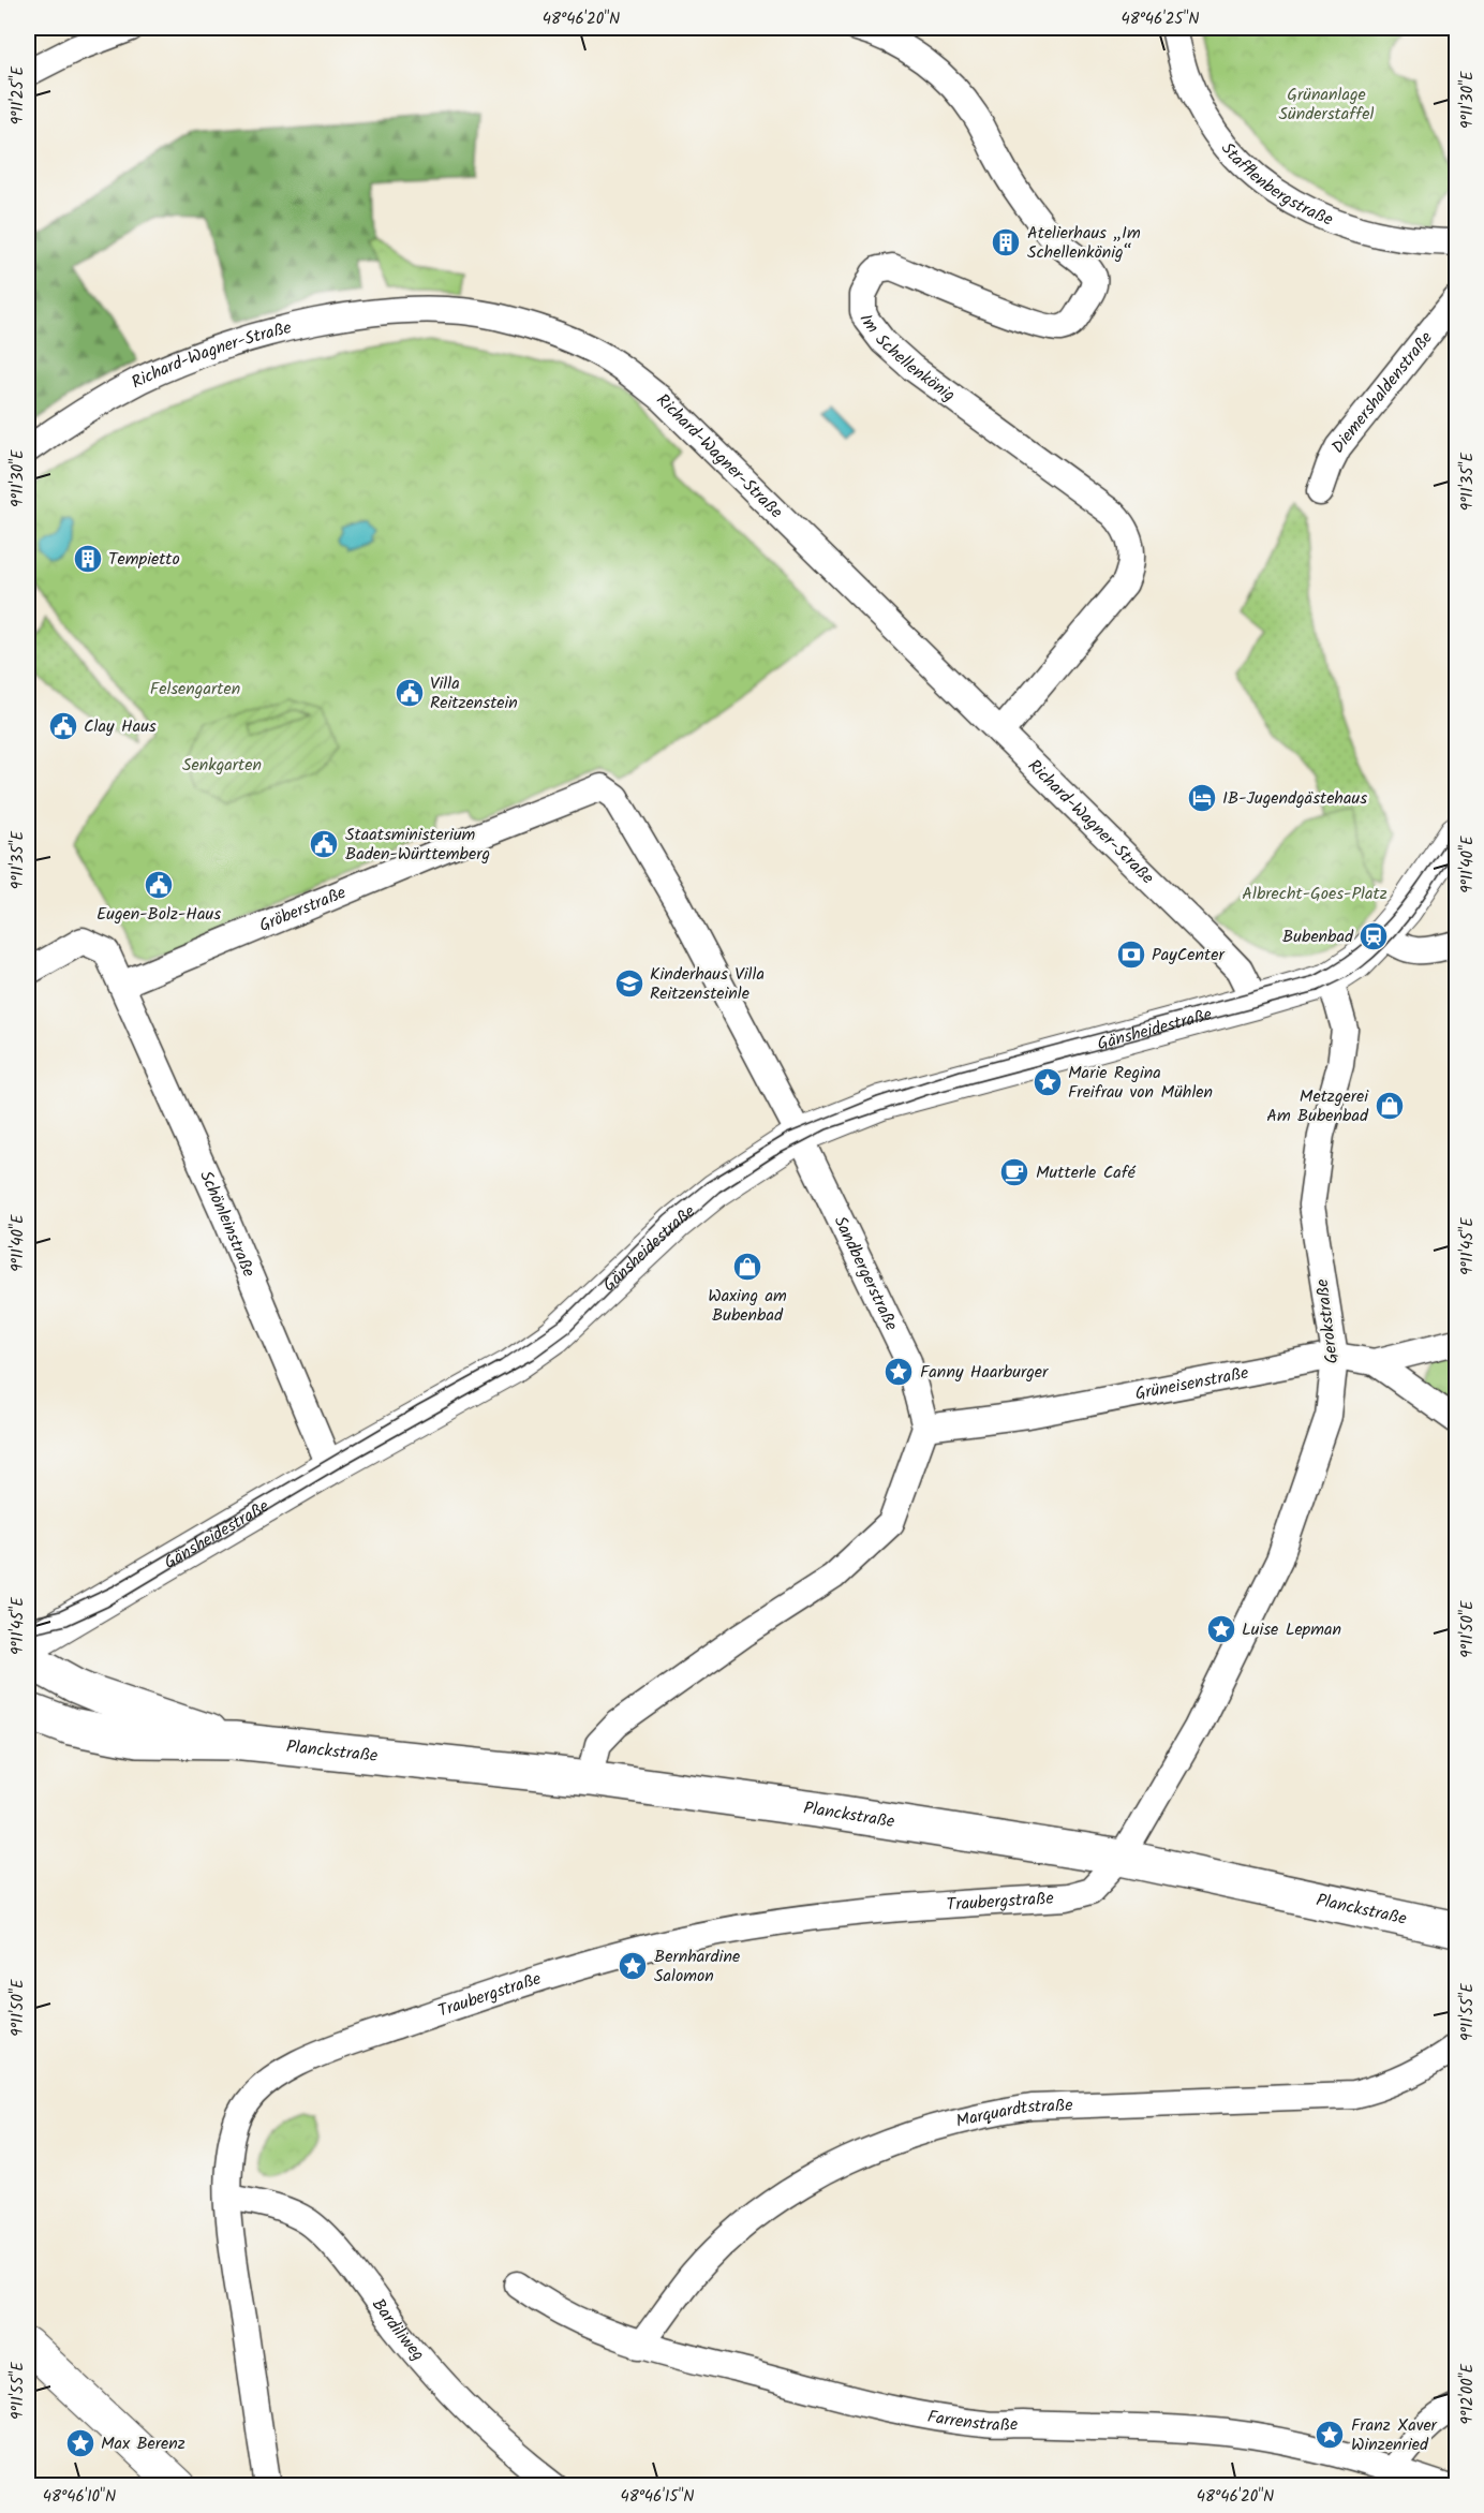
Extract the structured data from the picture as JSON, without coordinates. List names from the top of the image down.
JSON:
{
  "streets": {
    "main road": ["Planckstraße"],
    "street": [
      "Stafflenbergstraße",
      "Im Schellenkönig",
      "Richard-Wagner-Straße",
      "Diemershaldenstraße",
      "Gröberstraße",
      "Gänsheidestraße",
      "Schönleinstraße",
      "Sandbergerstraße",
      "Gerokstraße",
      "Grüneisenstraße",
      "Traubergstraße",
      "Marquardtstraße",
      "Bardiliweg",
      "Farrenstraße"
    ]
  },
  "crossings": [
    ["Im Schellenkönig", "Richard-Wagner-Straße"],
    ["Richard-Wagner-Straße", "Gänsheidestraße"],
    ["Gröberstraße", "Schönleinstraße"],
    ["Gröberstraße", "Sandbergerstraße"],
    ["Gänsheidestraße", "Schönleinstraße"],
    ["Gänsheidestraße", "Sandbergerstraße"],
    ["Gänsheidestraße", "Gerokstraße"],
    ["Sandbergerstraße", "Grüneisenstraße"],
    ["Gerokstraße", "Grüneisenstraße"],
    ["Gerokstraße", "Planckstraße"],
    ["Gerokstraße", "Traubergstraße"],
    ["Planckstraße", "Traubergstraße"],
    ["Traubergstraße", "Bardiliweg"],
    ["Marquardtstraße", "Farrenstraße"]
  ],
  "parks": [
    "Grünanlage Sünderstaffel",
    "Felsengarten",
    "Senkgarten",
    "Albrecht-Goes-Platz"
  ],
  "places": {
    "building": ["Atelierhaus „Im Schellenkönig“", "Tempietto"],
    "public building": [
      "Villa Reitzenstein",
      "Clay Haus",
      "Staatsministerium Baden-Württemberg",
      "Eugen-Bolz-Haus"
    ],
    "hotel": ["IB-Jugendgästehaus"],
    "station": ["Bubenbad"],
    "bank": ["PayCenter"],
    "school or university": ["Kinderhaus Villa Reitzensteinle"],
    "place": [
      "Marie Regina Freifrau von Mühlen",
      "Fanny Haarburger",
      "Luise Lepman",
      "Bernhardine Salomon",
      "Franz Xaver Winzenried",
      "Max Berenz"
    ],
    "shop": ["Metzgerei Am Bubenbad", "Waxing am Bubenbad"],
    "cafe": ["Mutterle Café"]
  },
  "coordinates": [
    "48°46'20\"N",
    "48°46'25\"N",
    "9°11'25\"E",
    "9°11'30\"E",
    "9°11'35\"E",
    "9°11'40\"E",
    "9°11'45\"E",
    "9°11'50\"E",
    "9°11'55\"E",
    "9°12'00\"E",
    "48°46'10\"N",
    "48°46'15\"N"
  ]
}
